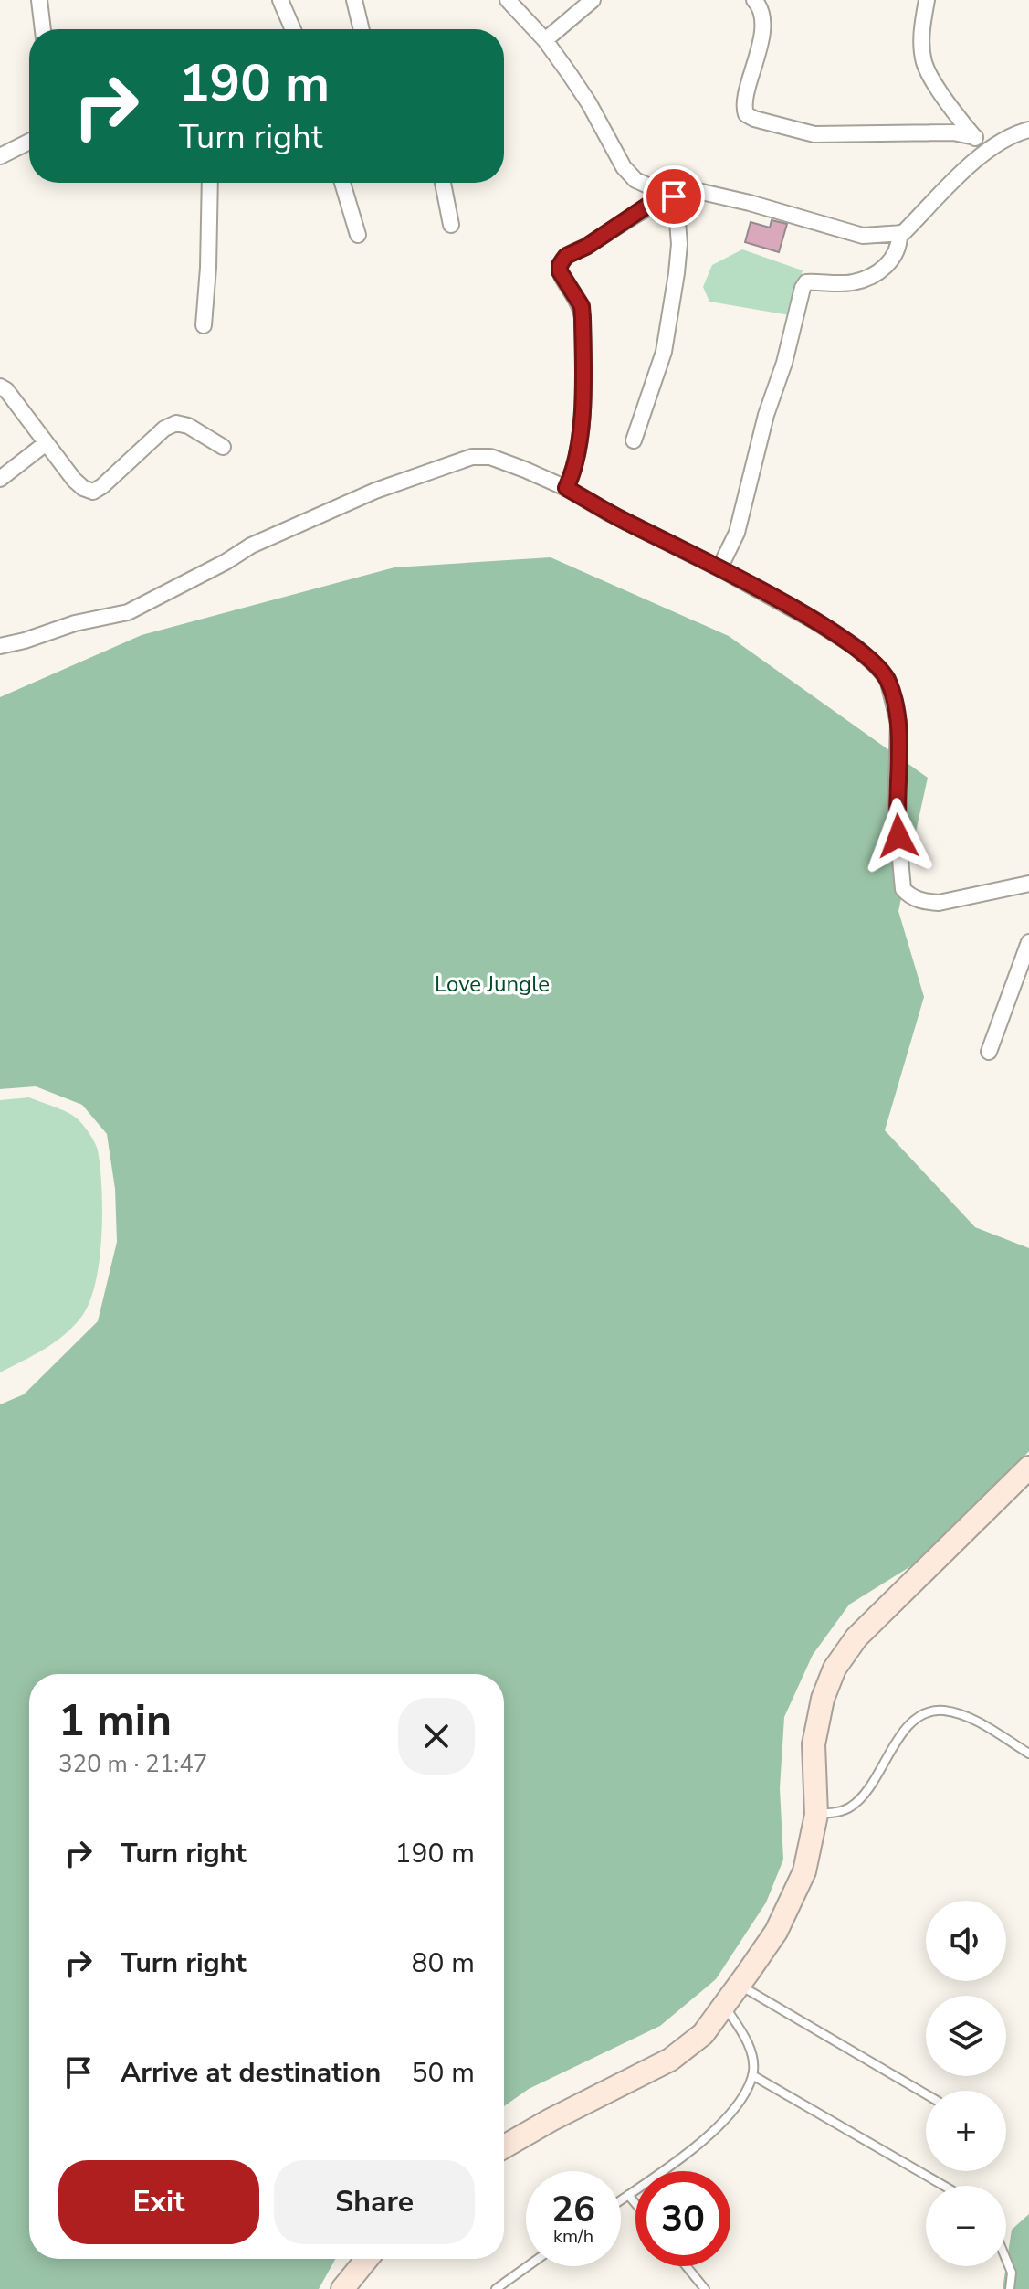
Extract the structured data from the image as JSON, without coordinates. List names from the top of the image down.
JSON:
{
  "parks": ["Love Jungle"],
  "page": {
    "turn": ["190 m", "Turn right"],
    "heading": ["1 min", "320 m · 21:47"],
    "list": [
      {
        "name": "Turn right",
        "value": "190 m"
      },
      {
        "name": "Turn right",
        "value": "80 m"
      },
      {
        "name": "Arrive at destination",
        "value": "50 m"
      }
    ],
    "map_buttons": ["+", "−"],
    "buttons": ["Exit", "Share"],
    "speed": "26 km/h",
    "limit": "30"
  }
}
